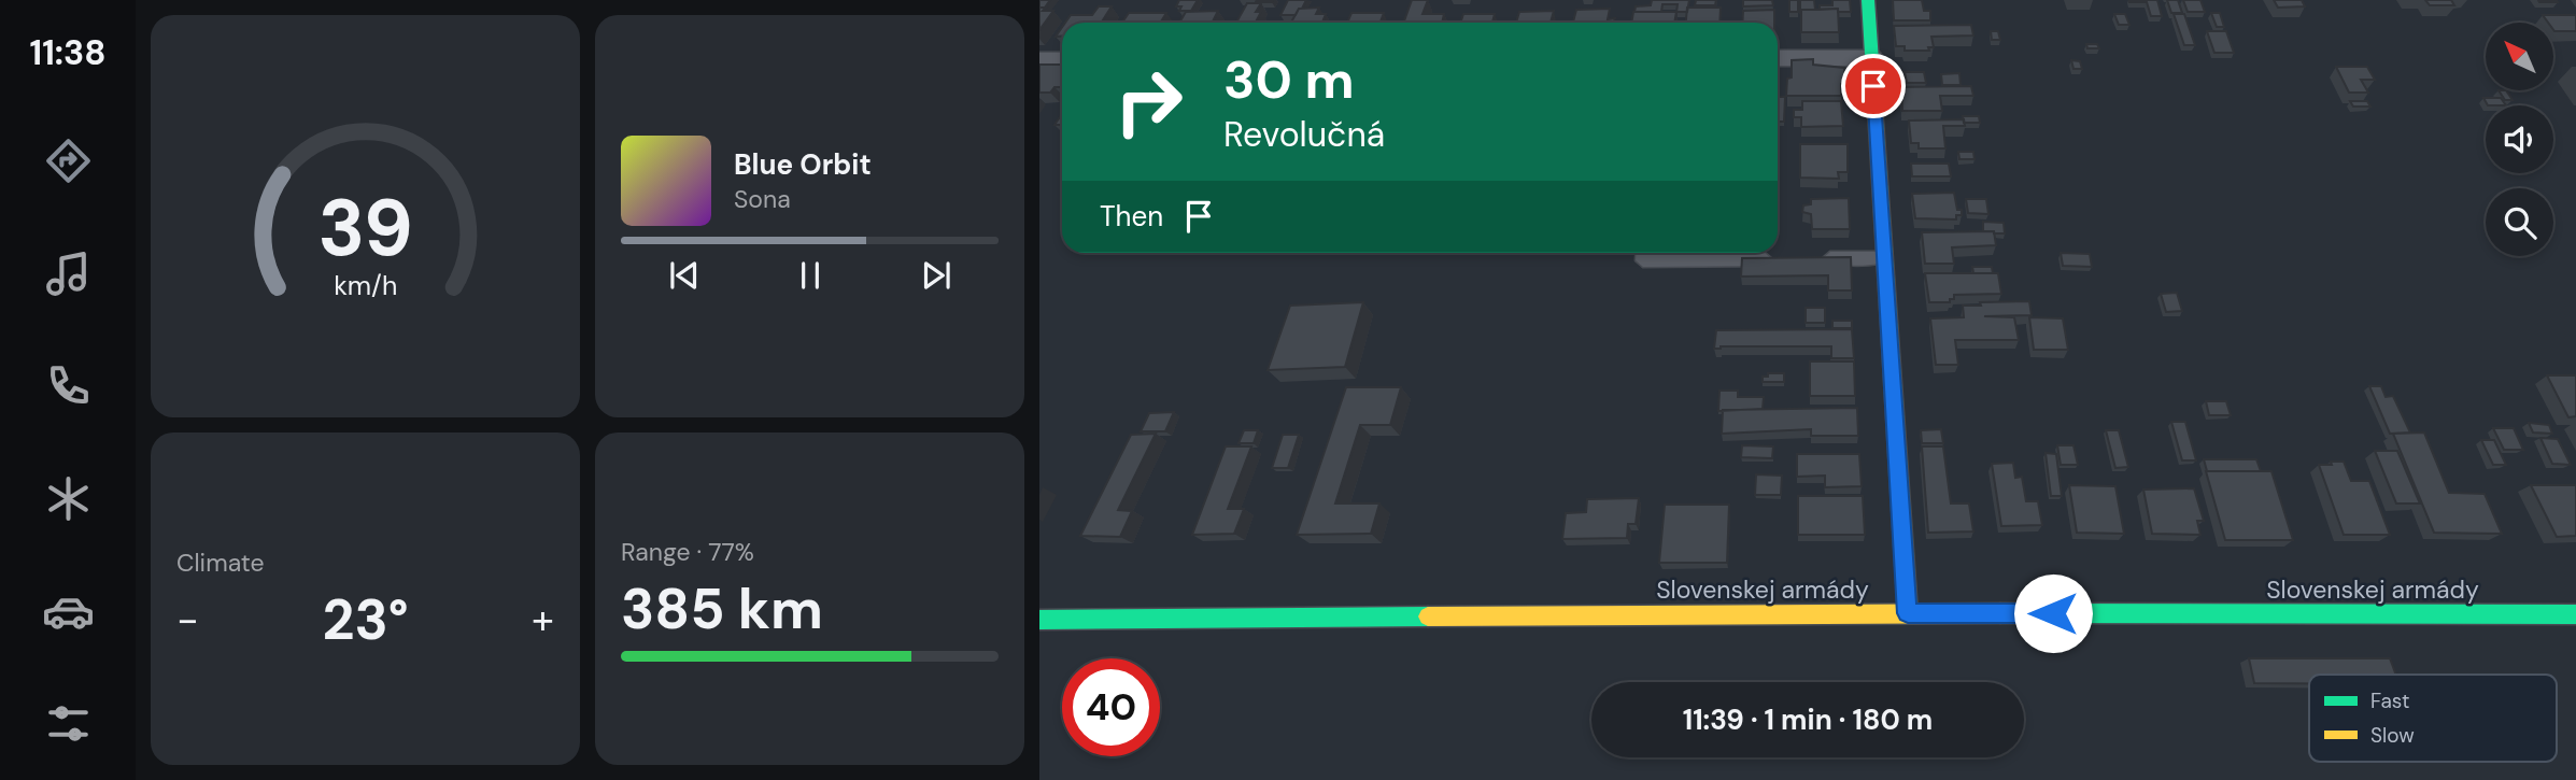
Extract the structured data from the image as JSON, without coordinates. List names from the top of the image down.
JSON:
{
  "streets": {
    "street": ["Slovenskej armády"]
  },
  "legend": ["Fast", "Slow"],
  "north": "top left",
  "page": {
    "tabs": "11:38",
    "turn": ["30 m", "Revolučná"],
    "song": ["Blue Orbit", "Sona"],
    "then": "Then",
    "tile": [
      "Climate",
      ["Range · 77%", "385 km"]
    ],
    "heat": ["−", "23°", "+"],
    "limit": "40",
    "trip": "11:39 · 1 min · 180 m",
    "gauge": ["39", "km/h"]
  }
}
